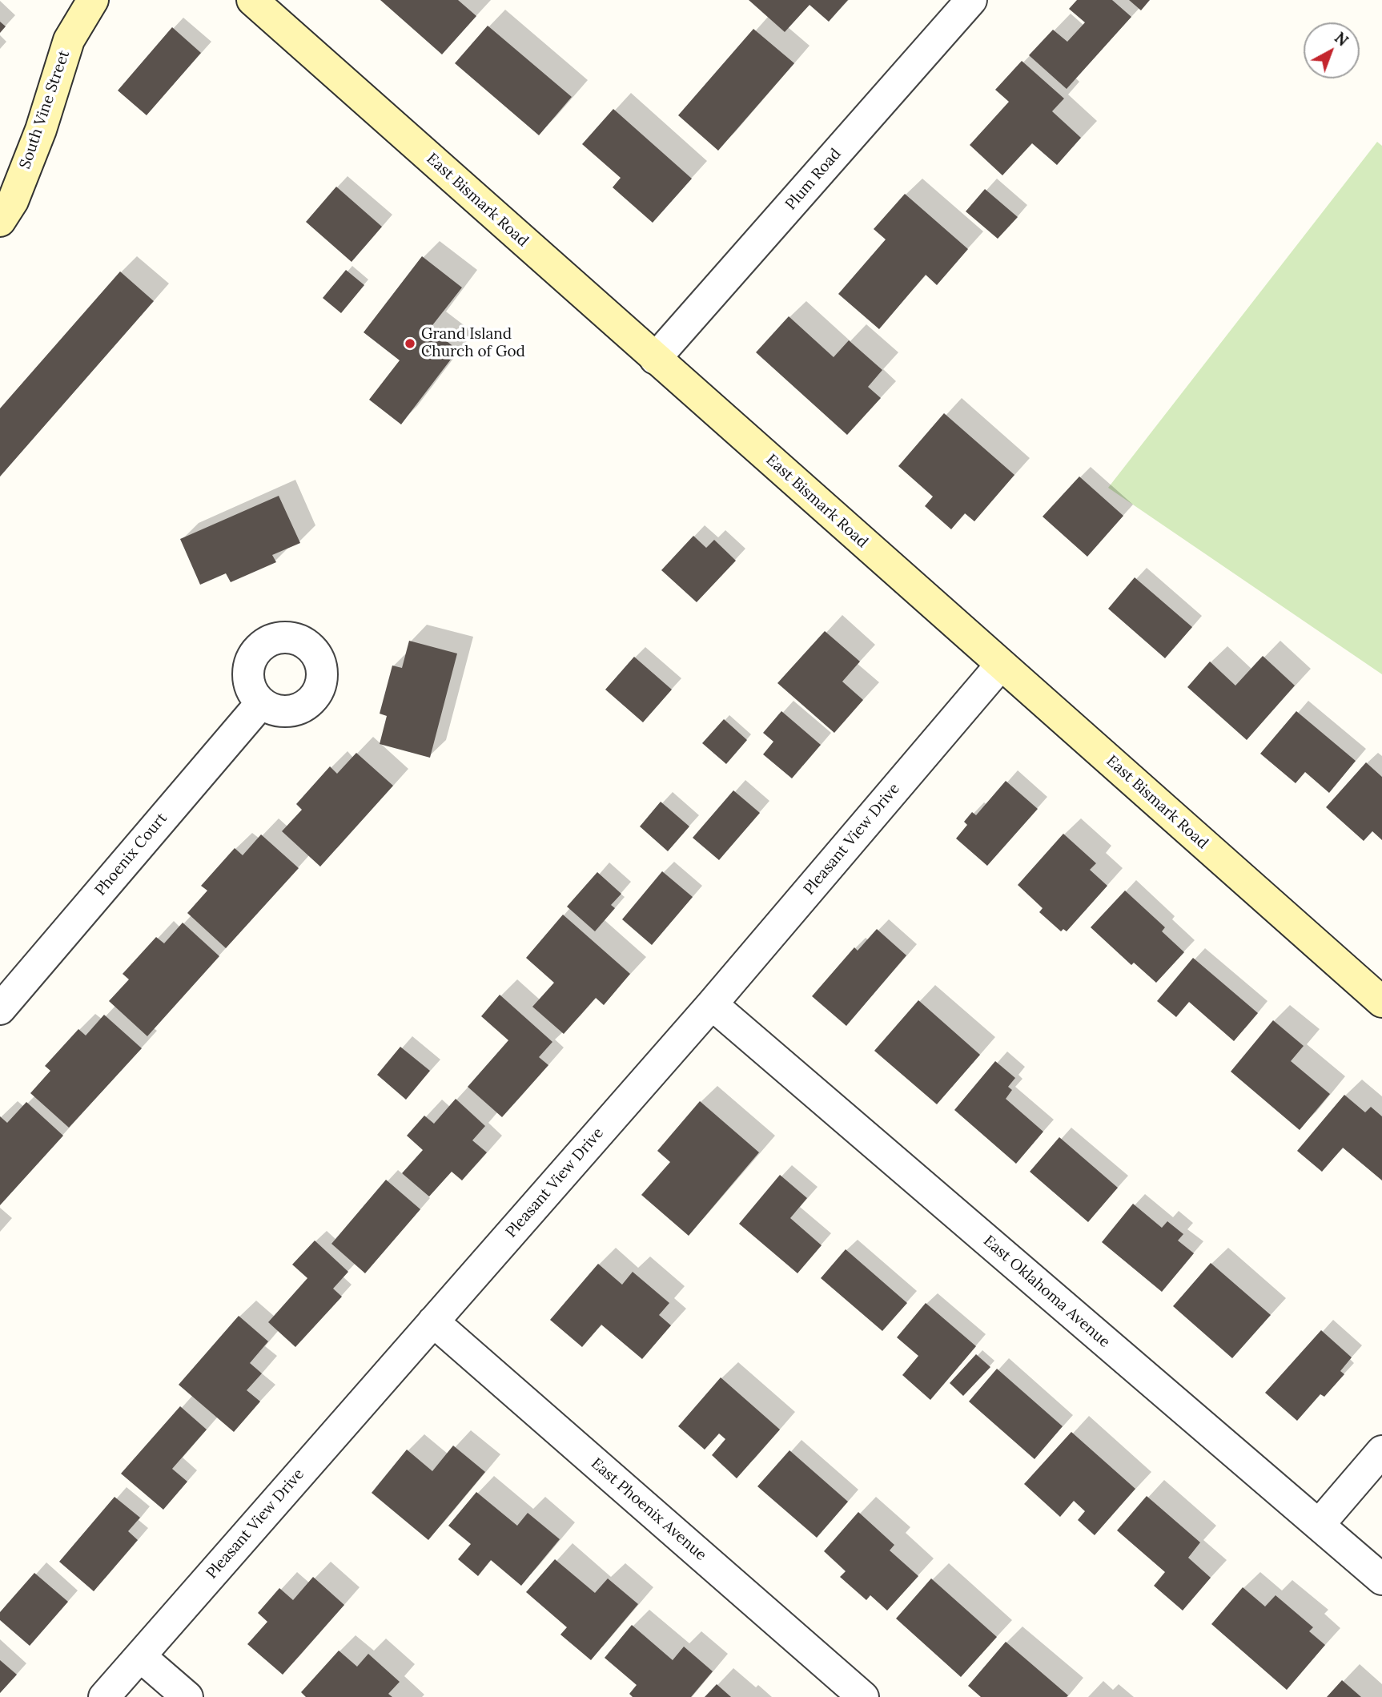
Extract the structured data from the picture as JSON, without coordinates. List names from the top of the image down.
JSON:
{
  "streets": {
    "street": [
      "South Vine Street",
      "Plum Road",
      "East Bismark Road",
      "Pleasant View Drive",
      "Phoenix Court",
      "East Oklahoma Avenue",
      "East Phoenix Avenue"
    ]
  },
  "crossings": [
    ["Plum Road", "East Bismark Road"],
    ["East Bismark Road", "Pleasant View Drive"],
    ["Pleasant View Drive", "East Oklahoma Avenue"],
    ["Pleasant View Drive", "East Phoenix Avenue"]
  ],
  "places": ["Grand Island Church of God"],
  "north": "top right"
}
